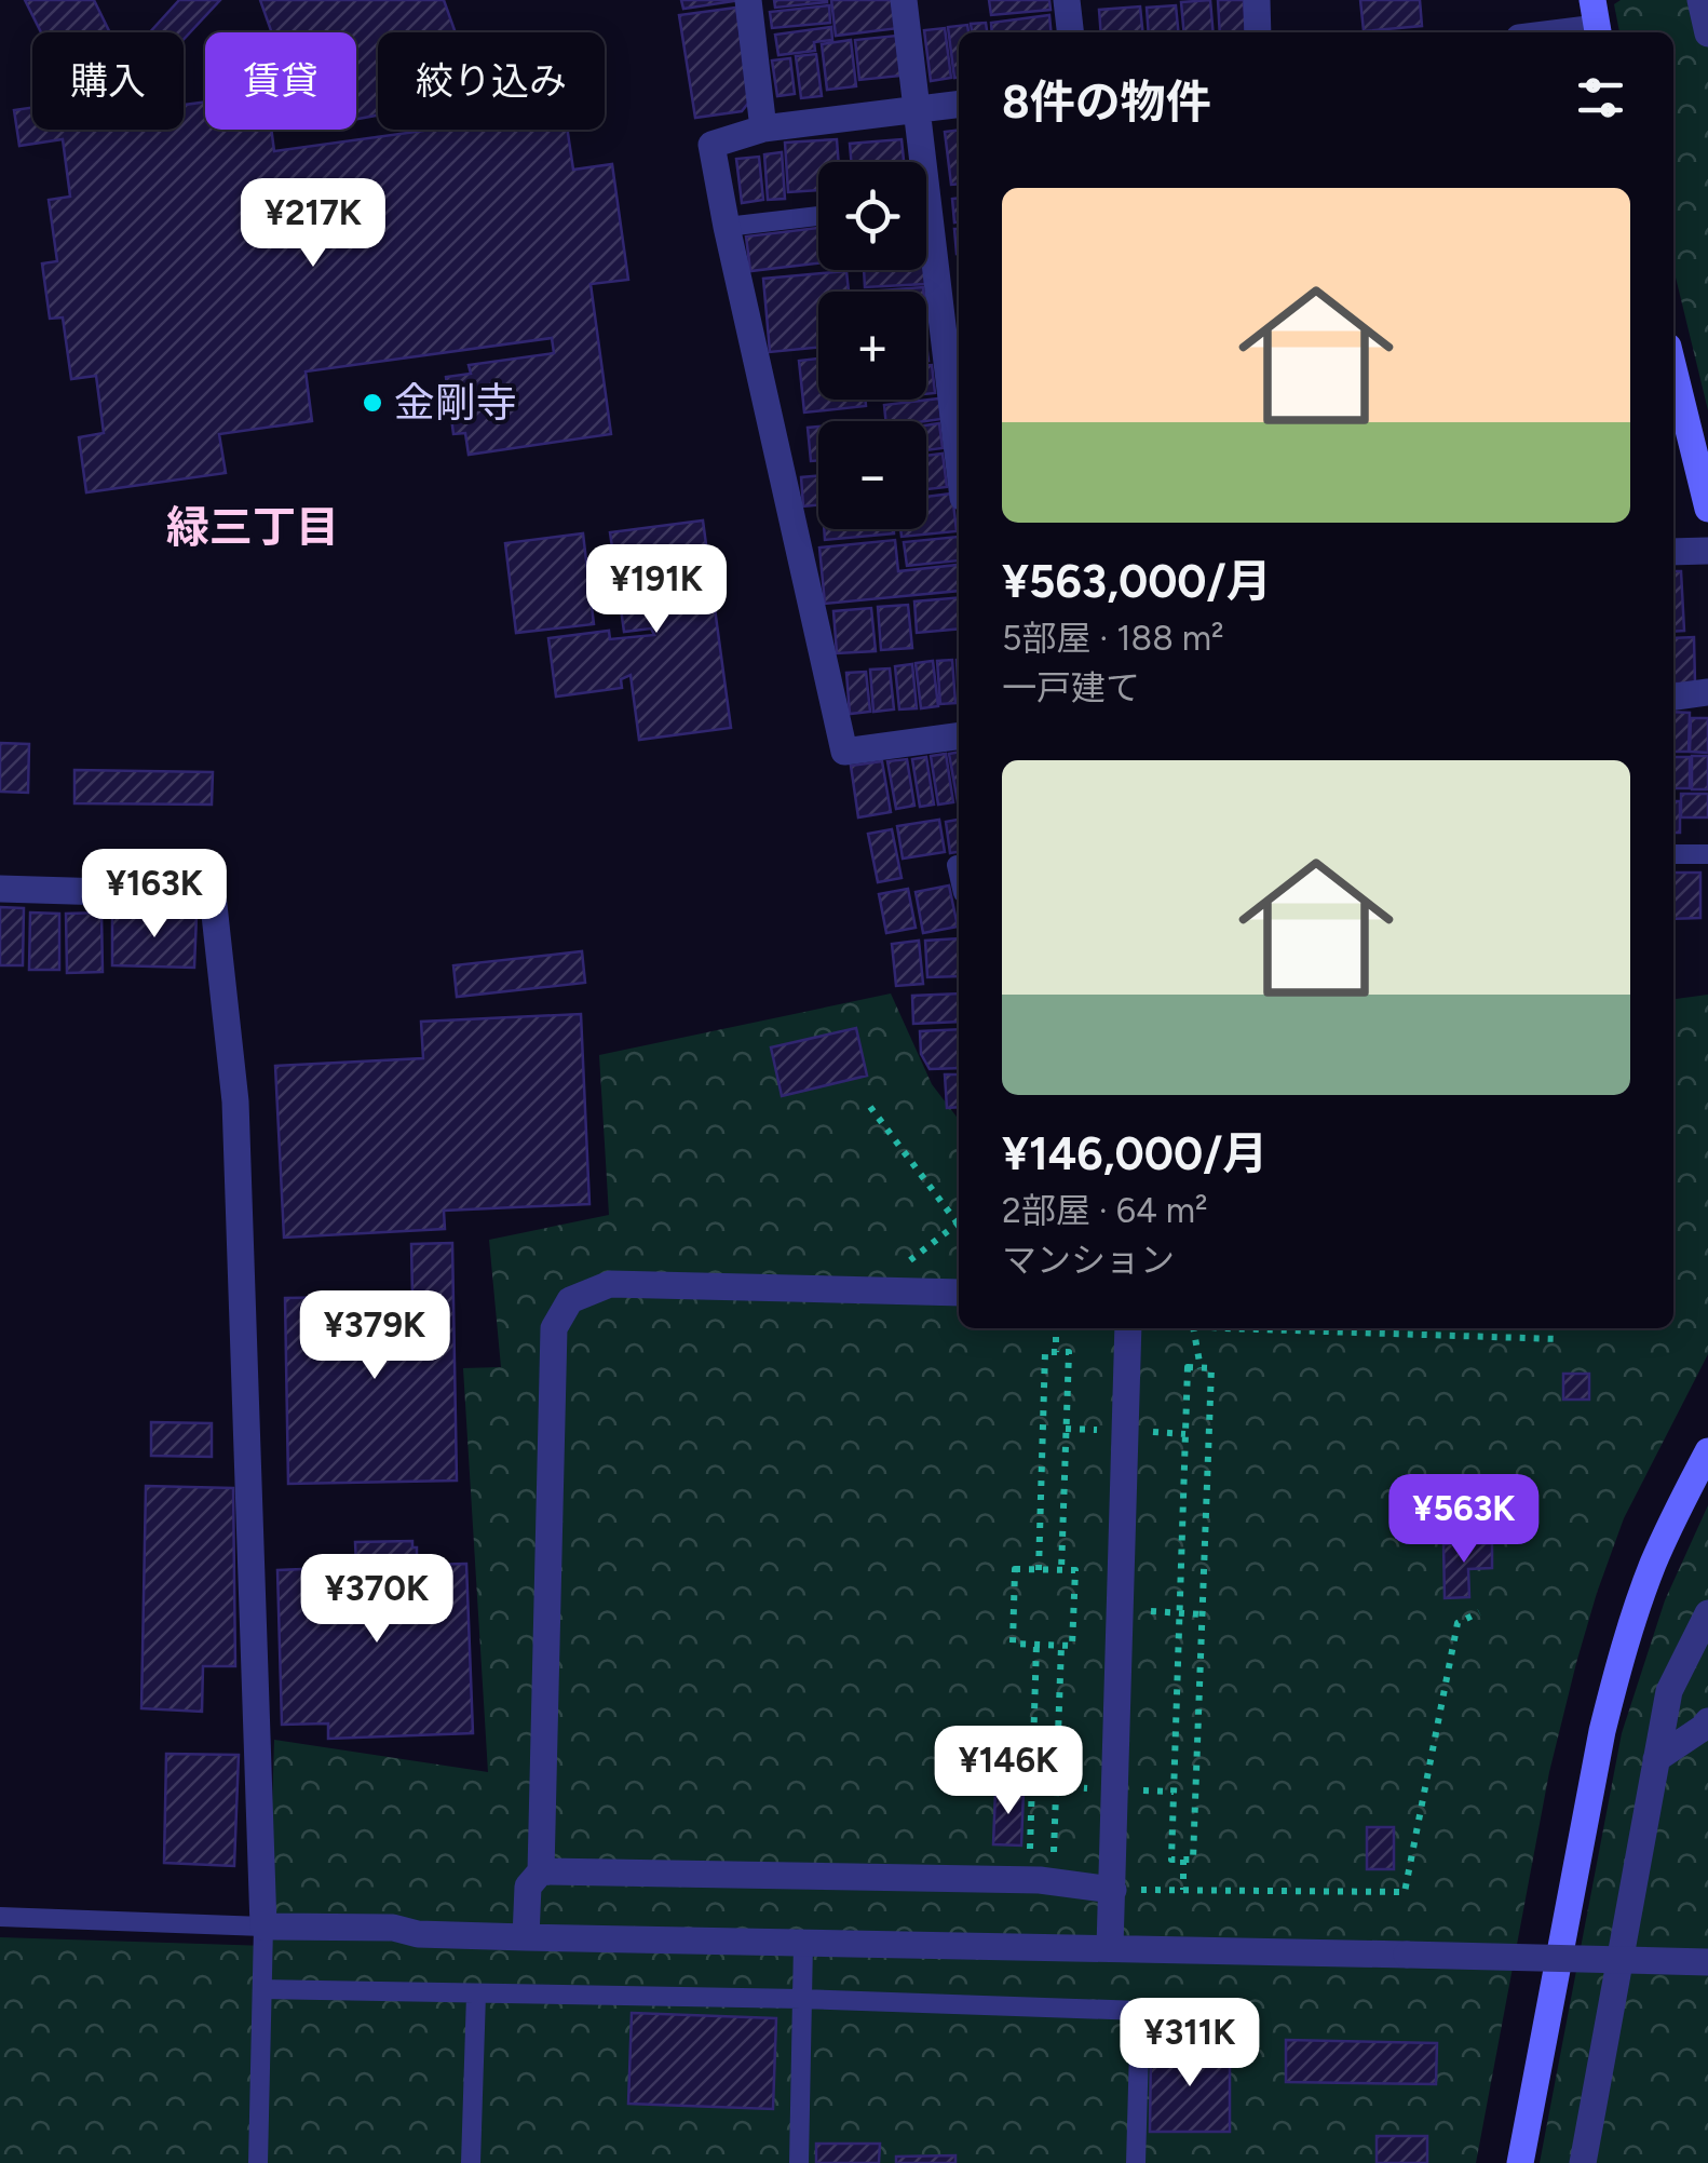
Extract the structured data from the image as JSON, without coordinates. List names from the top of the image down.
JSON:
{
  "districts": ["緑三丁目"],
  "places": ["金剛寺"],
  "page": {
    "chip": ["購入", "賃貸", "絞り込み"],
    "heading": "8件の物件",
    "map_buttons": ["+", "−"],
    "list": [
      {
        "name": "¥563,000/月",
        "note": "5部屋 · 188 m² · 一戸建て"
      },
      {
        "name": "¥146,000/月",
        "note": "2部屋 · 64 m² · マンション"
      }
    ],
    "price": [
      "¥217K",
      "¥191K",
      "¥163K",
      "¥379K",
      "¥563K",
      "¥370K",
      "¥146K",
      "¥311K"
    ]
  }
}
